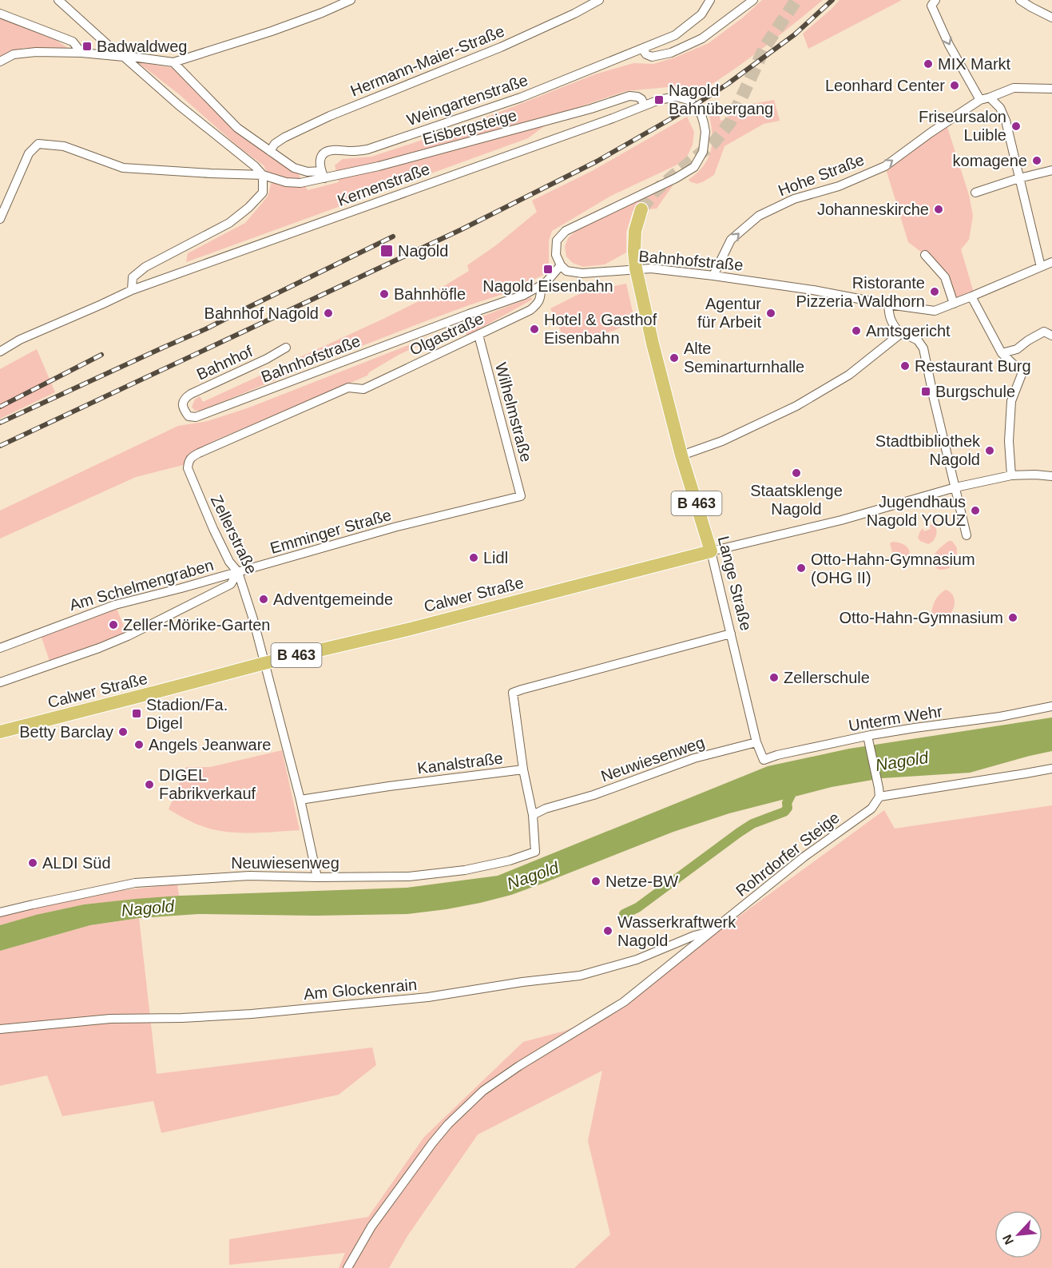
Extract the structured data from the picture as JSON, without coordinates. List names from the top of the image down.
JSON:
{
  "streets": {
    "main road": ["B 463", "Lange Straße", "Calwer Straße"],
    "street": [
      "Hermann-Maier-Straße",
      "Weingartenstraße",
      "Eisbergsteige",
      "Hohe Straße",
      "Kernenstraße",
      "Bahnhofstraße",
      "Olgastraße",
      "Bahnhof",
      "Wilhelmstraße",
      "Emminger Straße",
      "Zellerstraße",
      "Am Schelmengraben",
      "Unterm Wehr",
      "Neuwiesenweg",
      "Kanalstraße",
      "Rohrdorfer Steige",
      "Am Glockenrain"
    ]
  },
  "crossings": [
    ["Hermann-Maier-Straße", "Eisbergsteige"],
    ["Weingartenstraße", "Eisbergsteige"],
    ["Eisbergsteige", "Kernenstraße"],
    ["Hohe Straße", "Bahnhofstraße"],
    ["Bahnhofstraße", "Olgastraße"],
    ["Bahnhofstraße", "Bahnhof"],
    ["Bahnhofstraße", "Lange Straße"],
    ["Olgastraße", "Wilhelmstraße"],
    ["Olgastraße", "Zellerstraße"],
    ["Wilhelmstraße", "Emminger Straße"],
    ["Emminger Straße", "Zellerstraße"],
    ["Emminger Straße", "Am Schelmengraben"],
    ["Zellerstraße", "Am Schelmengraben"],
    ["Zellerstraße", "Calwer Straße"],
    ["Zellerstraße", "Neuwiesenweg"],
    ["Zellerstraße", "Kanalstraße"],
    ["Lange Straße", "Calwer Straße"],
    ["Lange Straße", "Unterm Wehr"],
    ["Lange Straße", "Neuwiesenweg"],
    ["Lange Straße", "Kanalstraße"],
    ["Unterm Wehr", "Neuwiesenweg"],
    ["Neuwiesenweg", "Kanalstraße"],
    ["Rohrdorfer Steige", "Am Glockenrain"]
  ],
  "one_way": ["Hohe Straße"],
  "water": ["Nagold"],
  "places": {
    "transit": [
      "Badwaldweg",
      "Nagold Bahnübergang",
      "Nagold",
      "Nagold Eisenbahn",
      "Burgschule",
      "Stadion/Fa. Digel"
    ],
    "other": [
      "MIX Markt",
      "Leonhard Center",
      "Friseursalon Luible",
      "komagene",
      "Johanneskirche",
      "Ristorante Pizzeria Waldhorn",
      "Bahnhöfle",
      "Bahnhof Nagold",
      "Agentur für Arbeit",
      "Hotel & Gasthof Eisenbahn",
      "Amtsgericht",
      "Alte Seminarturnhalle",
      "Restaurant Burg",
      "Stadtbibliothek Nagold",
      "Staatsklenge Nagold",
      "Jugendhaus Nagold YOUZ",
      "Lidl",
      "Otto-Hahn-Gymnasium (OHG II)",
      "Adventgemeinde",
      "Otto-Hahn-Gymnasium",
      "Zeller-Mörike-Garten",
      "Zellerschule",
      "Betty Barclay",
      "Angels Jeanware",
      "DIGEL Fabrikverkauf",
      "ALDI Süd",
      "Netze-BW",
      "Wasserkraftwerk Nagold"
    ]
  },
  "north": "bottom left"
}
